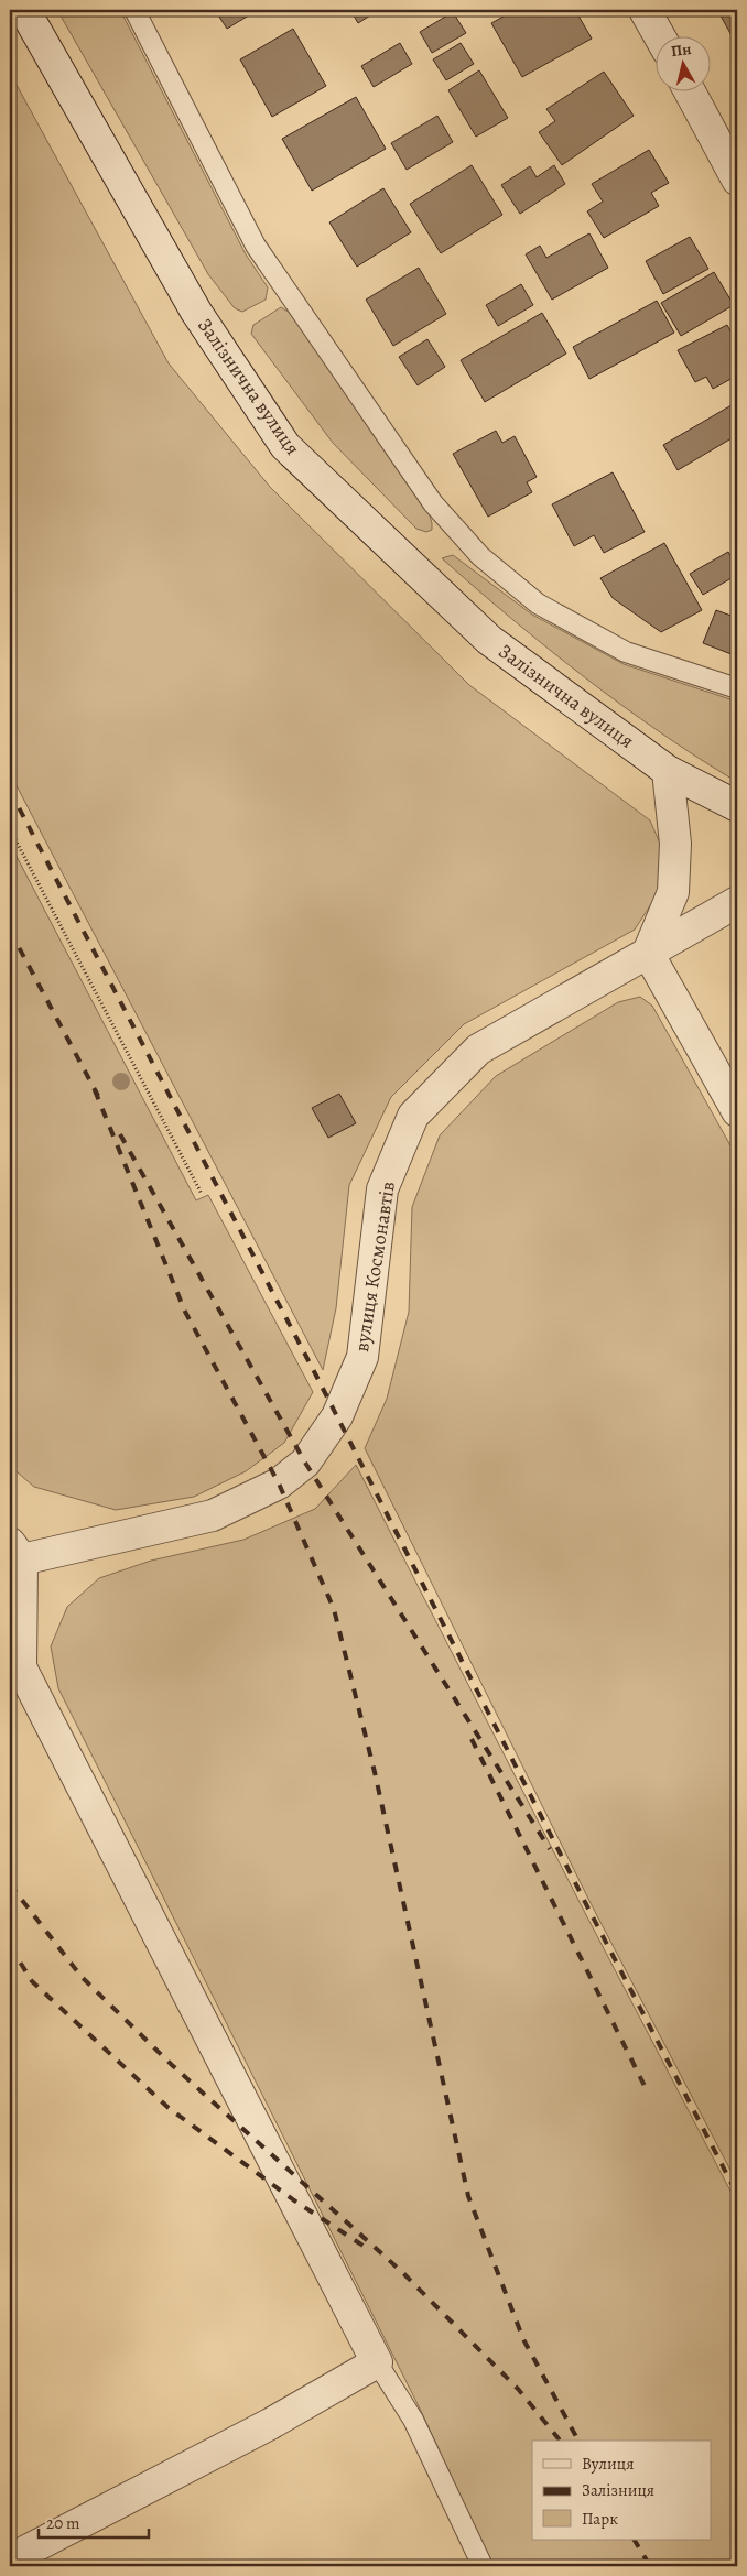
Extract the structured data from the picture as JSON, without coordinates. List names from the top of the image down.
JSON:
{
  "streets": {
    "street": ["Залізнична вулиця", "вулиця Космонавтів"]
  },
  "legend": ["Вулиця", "Залізниця", "Парк"],
  "scale_bar": "20 m",
  "north": "top"
}
